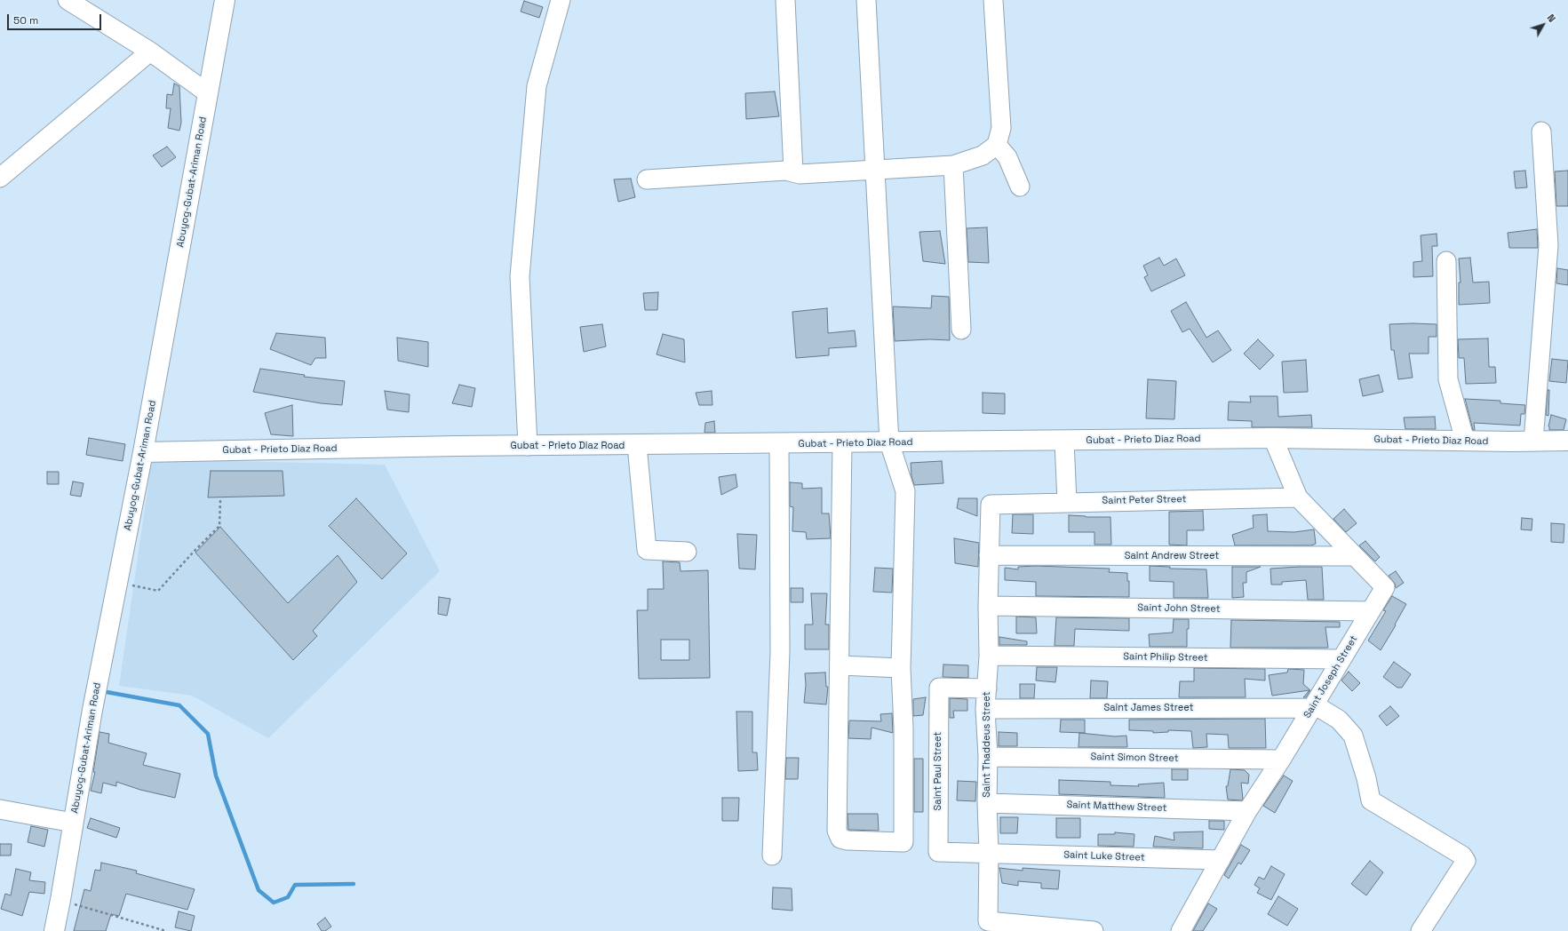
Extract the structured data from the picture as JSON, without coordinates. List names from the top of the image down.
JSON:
{
  "streets": {
    "main road": ["Abuyog-Gubat-Ariman Road", "Gubat - Prieto Diaz Road"],
    "street": [
      "Saint Peter Street",
      "Saint Andrew Street",
      "Saint John Street",
      "Saint Philip Street",
      "Saint Joseph Street",
      "Saint James Street",
      "Saint Thaddeus Street",
      "Saint Simon Street",
      "Saint Paul Street",
      "Saint Matthew Street",
      "Saint Luke Street"
    ]
  },
  "crossings": [
    ["Abuyog-Gubat-Ariman Road", "Gubat - Prieto Diaz Road"],
    ["Gubat - Prieto Diaz Road", "Saint Joseph Street"],
    ["Saint Peter Street", "Saint Joseph Street"],
    ["Saint Peter Street", "Saint Thaddeus Street"],
    ["Saint Andrew Street", "Saint Joseph Street"],
    ["Saint Andrew Street", "Saint Thaddeus Street"],
    ["Saint John Street", "Saint Joseph Street"],
    ["Saint John Street", "Saint Thaddeus Street"],
    ["Saint Philip Street", "Saint Joseph Street"],
    ["Saint Philip Street", "Saint Thaddeus Street"],
    ["Saint Joseph Street", "Saint James Street"],
    ["Saint Joseph Street", "Saint Simon Street"],
    ["Saint Joseph Street", "Saint Matthew Street"],
    ["Saint Joseph Street", "Saint Luke Street"],
    ["Saint James Street", "Saint Thaddeus Street"],
    ["Saint Thaddeus Street", "Saint Simon Street"],
    ["Saint Thaddeus Street", "Saint Paul Street"],
    ["Saint Thaddeus Street", "Saint Matthew Street"],
    ["Saint Thaddeus Street", "Saint Luke Street"],
    ["Saint Paul Street", "Saint Luke Street"]
  ],
  "scale_bar": "50 m",
  "north": "top right"
}
